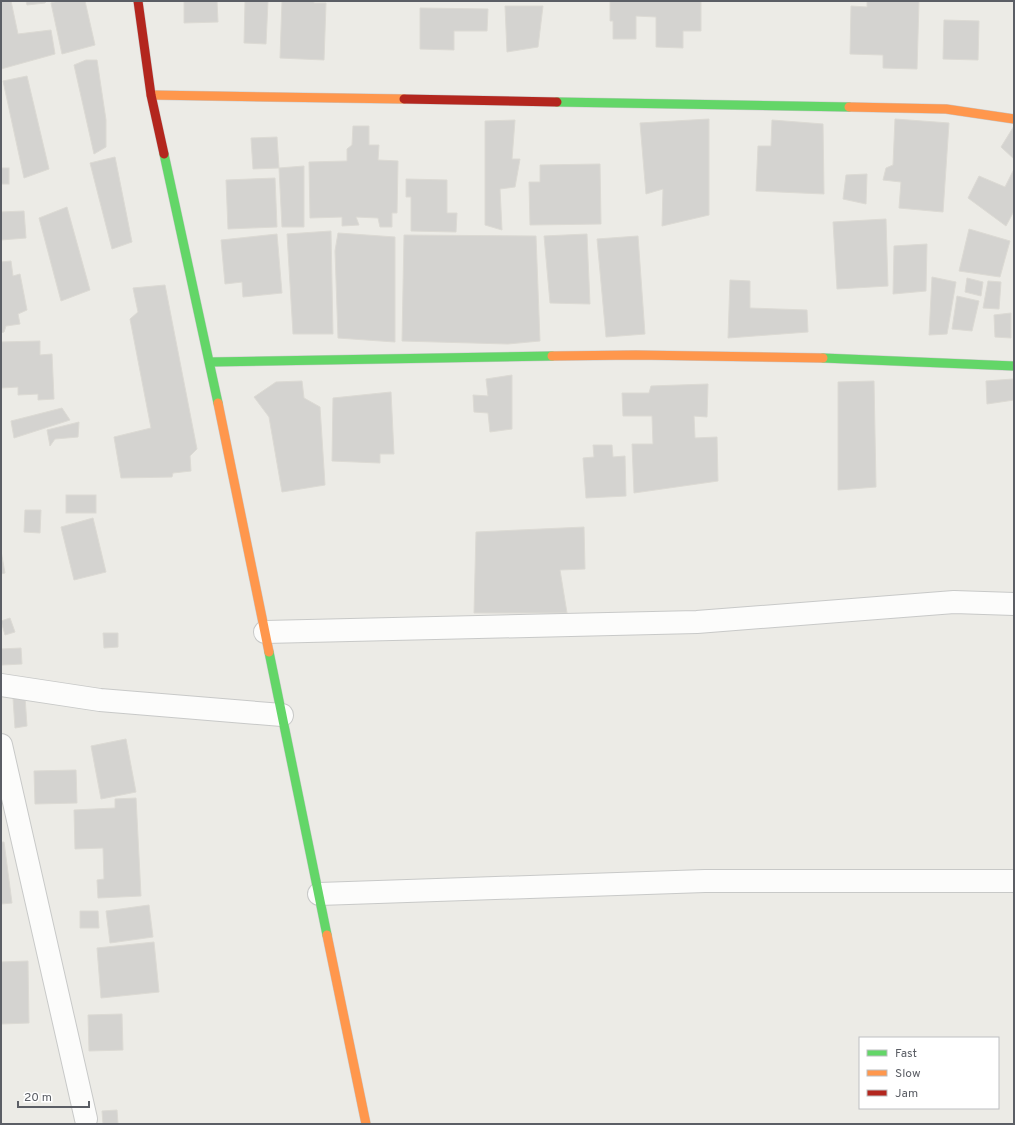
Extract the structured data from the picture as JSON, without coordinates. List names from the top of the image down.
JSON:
{
  "legend": ["Fast", "Slow", "Jam"],
  "scale_bar": "20 m"
}
